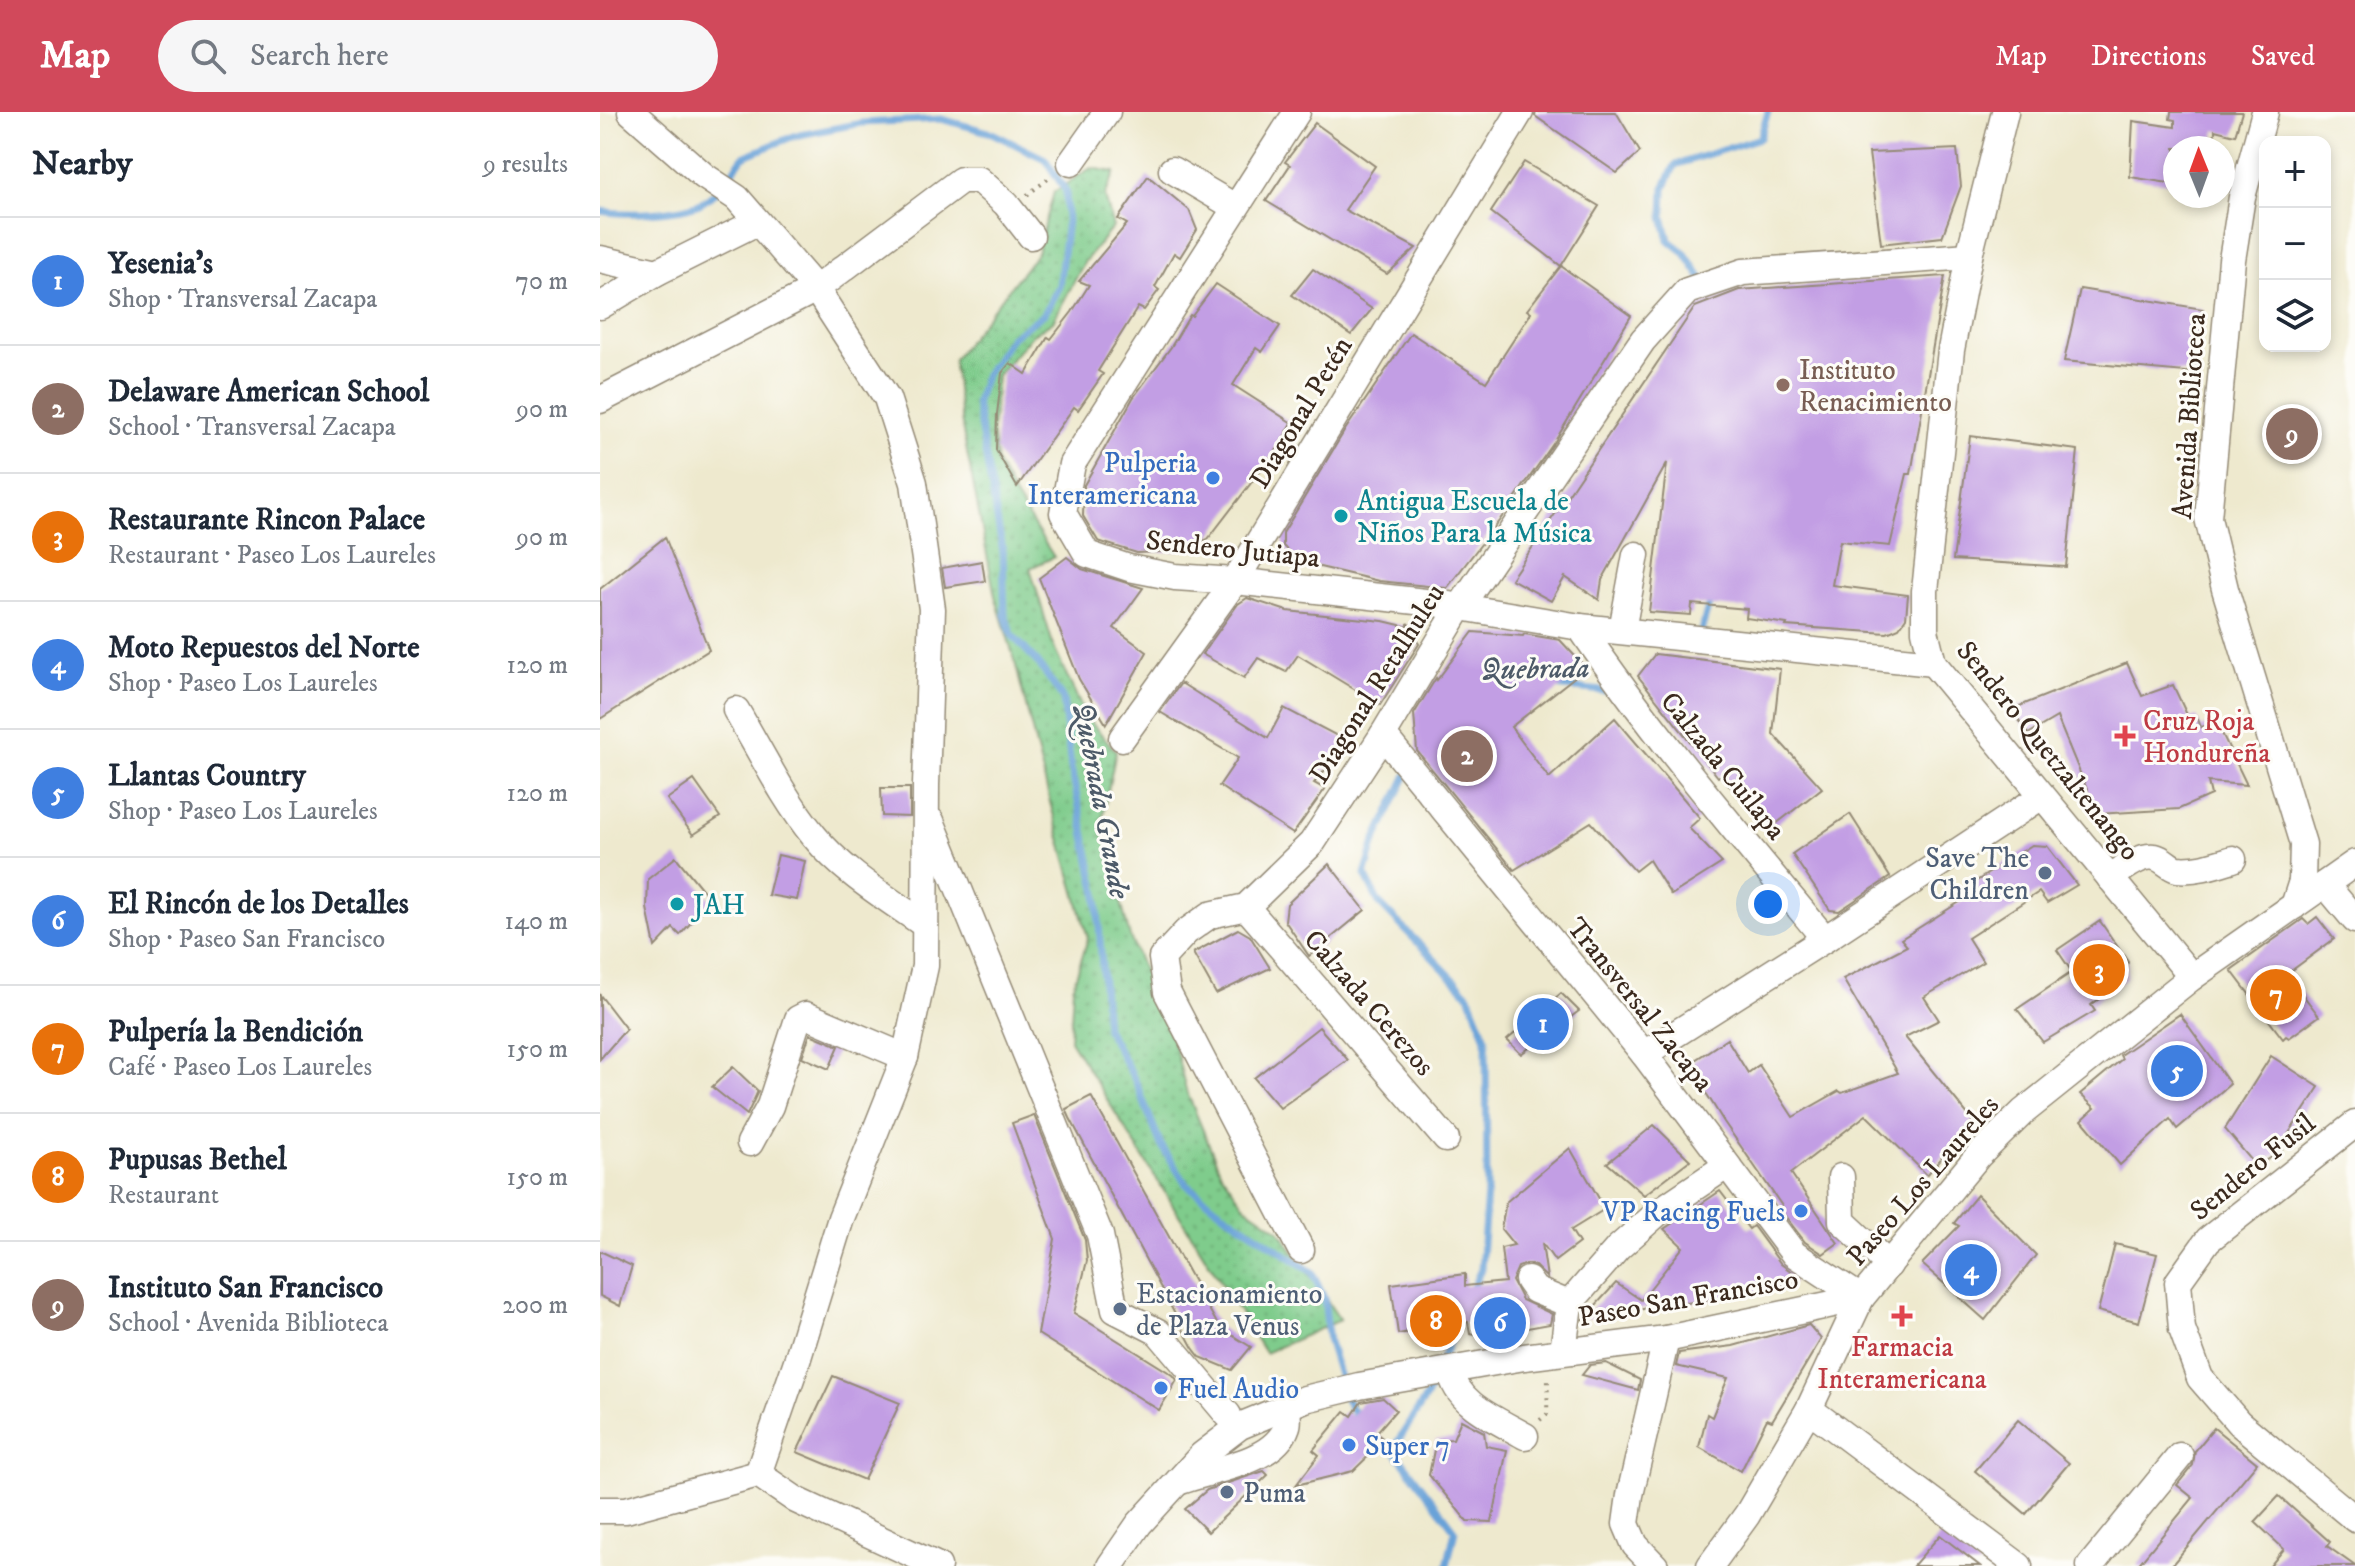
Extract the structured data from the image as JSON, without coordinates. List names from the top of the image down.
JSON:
{
  "streets": {
    "street": [
      "Diagonal Petén",
      "Avenida Biblioteca",
      "Sendero Jutiapa",
      "Diagonal Retalhuleu",
      "Sendero Quetzaltenango",
      "Calzada Cuilapa",
      "Calzada Cerezos",
      "Transversal Zacapa",
      "Sendero Fusil",
      "Paseo Los Laureles",
      "Paseo San Francisco"
    ]
  },
  "crossings": [
    ["Diagonal Petén", "Sendero Jutiapa"],
    ["Avenida Biblioteca", "Paseo Los Laureles"],
    ["Sendero Jutiapa", "Diagonal Retalhuleu"],
    ["Sendero Jutiapa", "Sendero Quetzaltenango"],
    ["Sendero Jutiapa", "Calzada Cuilapa"],
    ["Diagonal Retalhuleu", "Sendero Quetzaltenango"],
    ["Diagonal Retalhuleu", "Calzada Cerezos"],
    ["Diagonal Retalhuleu", "Transversal Zacapa"],
    ["Sendero Quetzaltenango", "Paseo Los Laureles"],
    ["Transversal Zacapa", "Paseo Los Laureles"],
    ["Transversal Zacapa", "Paseo San Francisco"],
    ["Paseo Los Laureles", "Paseo San Francisco"]
  ],
  "water": ["Quebrada", "Quebrada Grande"],
  "places": {
    "other": [
      "Instituto Renacimiento",
      "Pulperia Interamericana",
      "Antigua Escuela de Niños Para la Música",
      "Save The Children",
      "JAH",
      "VP Racing Fuels",
      "Estacionamiento de Plaza Venus",
      "Fuel Audio",
      "Super 7",
      "Puma"
    ],
    "health": ["Cruz Roja Hondureña", "Farmacia Interamericana"]
  },
  "north": "top",
  "page": {
    "header": "Map",
    "search": "Search here",
    "nav": ["Map", "Directions", "Saved"],
    "heading": ["Nearby", "9 results"],
    "map_buttons": ["+", "−"],
    "list": [
      {
        "mark": "1",
        "name": "Yesenia's",
        "note": "Shop · Transversal Zacapa",
        "value": "70 m"
      },
      {
        "mark": "2",
        "name": "Delaware American School",
        "note": "School · Transversal Zacapa",
        "value": "90 m"
      },
      {
        "mark": "3",
        "name": "Restaurante Rincon Palace",
        "note": "Restaurant · Paseo Los Laureles",
        "value": "90 m"
      },
      {
        "mark": "4",
        "name": "Moto Repuestos del Norte",
        "note": "Shop · Paseo Los Laureles",
        "value": "120 m"
      },
      {
        "mark": "5",
        "name": "Llantas Country",
        "note": "Shop · Paseo Los Laureles",
        "value": "120 m"
      },
      {
        "mark": "6",
        "name": "El Rincón de los Detalles",
        "note": "Shop · Paseo San Francisco",
        "value": "140 m"
      },
      {
        "mark": "7",
        "name": "Pulpería la Bendición",
        "note": "Café · Paseo Los Laureles",
        "value": "150 m"
      },
      {
        "mark": "8",
        "name": "Pupusas Bethel",
        "note": "Restaurant",
        "value": "150 m"
      },
      {
        "mark": "9",
        "name": "Instituto San Francisco",
        "note": "School · Avenida Biblioteca",
        "value": "200 m"
      }
    ],
    "pins": [
      "9",
      "2",
      "3",
      "7",
      "1",
      "5",
      "4",
      "8",
      "6"
    ]
  }
}
